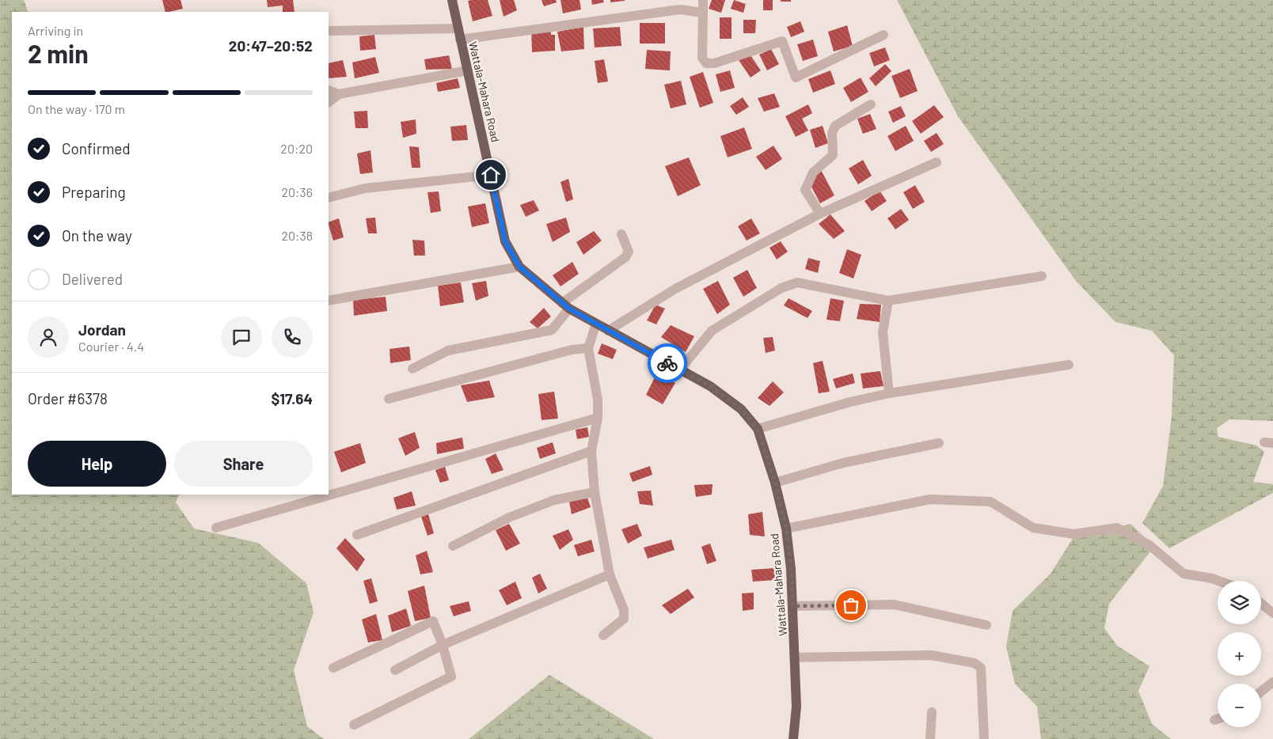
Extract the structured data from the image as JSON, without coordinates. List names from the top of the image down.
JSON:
{
  "streets": {
    "main road": ["Wattala-Mahara Road"]
  },
  "page": {
    "heading": ["2 min", "Arriving in", "20:47–20:52"],
    "panel": [
      "Jordan",
      "Courier · 4.4",
      "Order #6378",
      "$17.64"
    ],
    "bar": "On the way · 170 m",
    "list": [
      ["Confirmed", "20:20"],
      ["Preparing", "20:36"],
      ["On the way", "20:38"],
      "Delivered"
    ],
    "buttons": ["Help", "Share"],
    "map_buttons": ["+", "−"]
  }
}
